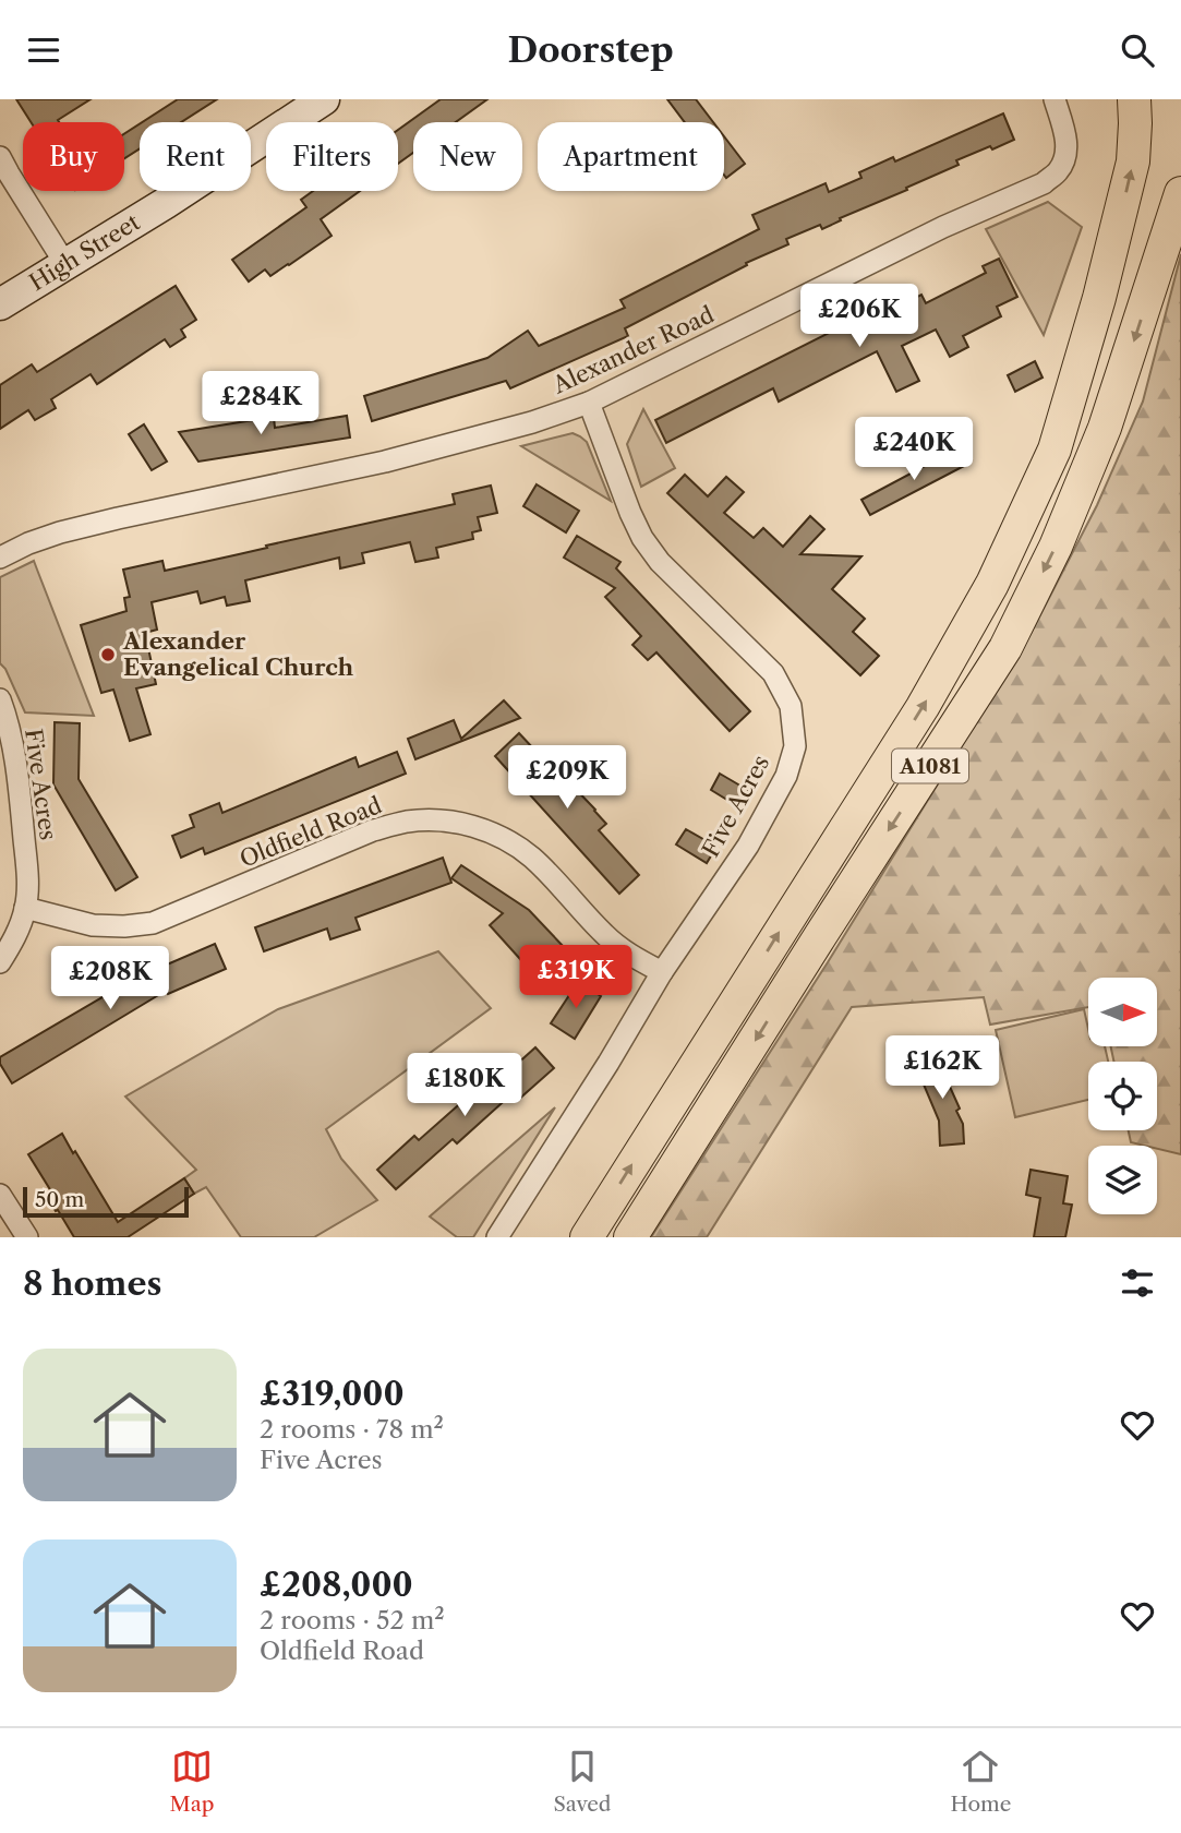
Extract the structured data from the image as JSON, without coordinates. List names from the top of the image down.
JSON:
{
  "streets": {
    "main road": ["A1081"],
    "street": [
      "High Street",
      "Alexander Road",
      "Five Acres",
      "Oldfield Road"
    ]
  },
  "crossings": [
    ["Alexander Road", "Five Acres"],
    ["Five Acres", "Oldfield Road"]
  ],
  "places": ["Alexander Evangelical Church"],
  "scale_bar": "50 m",
  "north": "right",
  "page": {
    "header": "Doorstep",
    "chip": [
      "Buy",
      "Rent",
      "Filters",
      "New",
      "Apartment"
    ],
    "price": [
      "£206K",
      "£284K",
      "£240K",
      "£209K",
      "£319K",
      "£208K",
      "£162K",
      "£180K"
    ],
    "scale": "50 m",
    "heading": "8 homes",
    "list": [
      {
        "name": "£319,000",
        "note": "2 rooms · 78 m² · Five Acres"
      },
      {
        "name": "£208,000",
        "note": "2 rooms · 52 m² · Oldfield Road"
      }
    ],
    "tabs": ["Map", "Saved", "Home"]
  }
}
